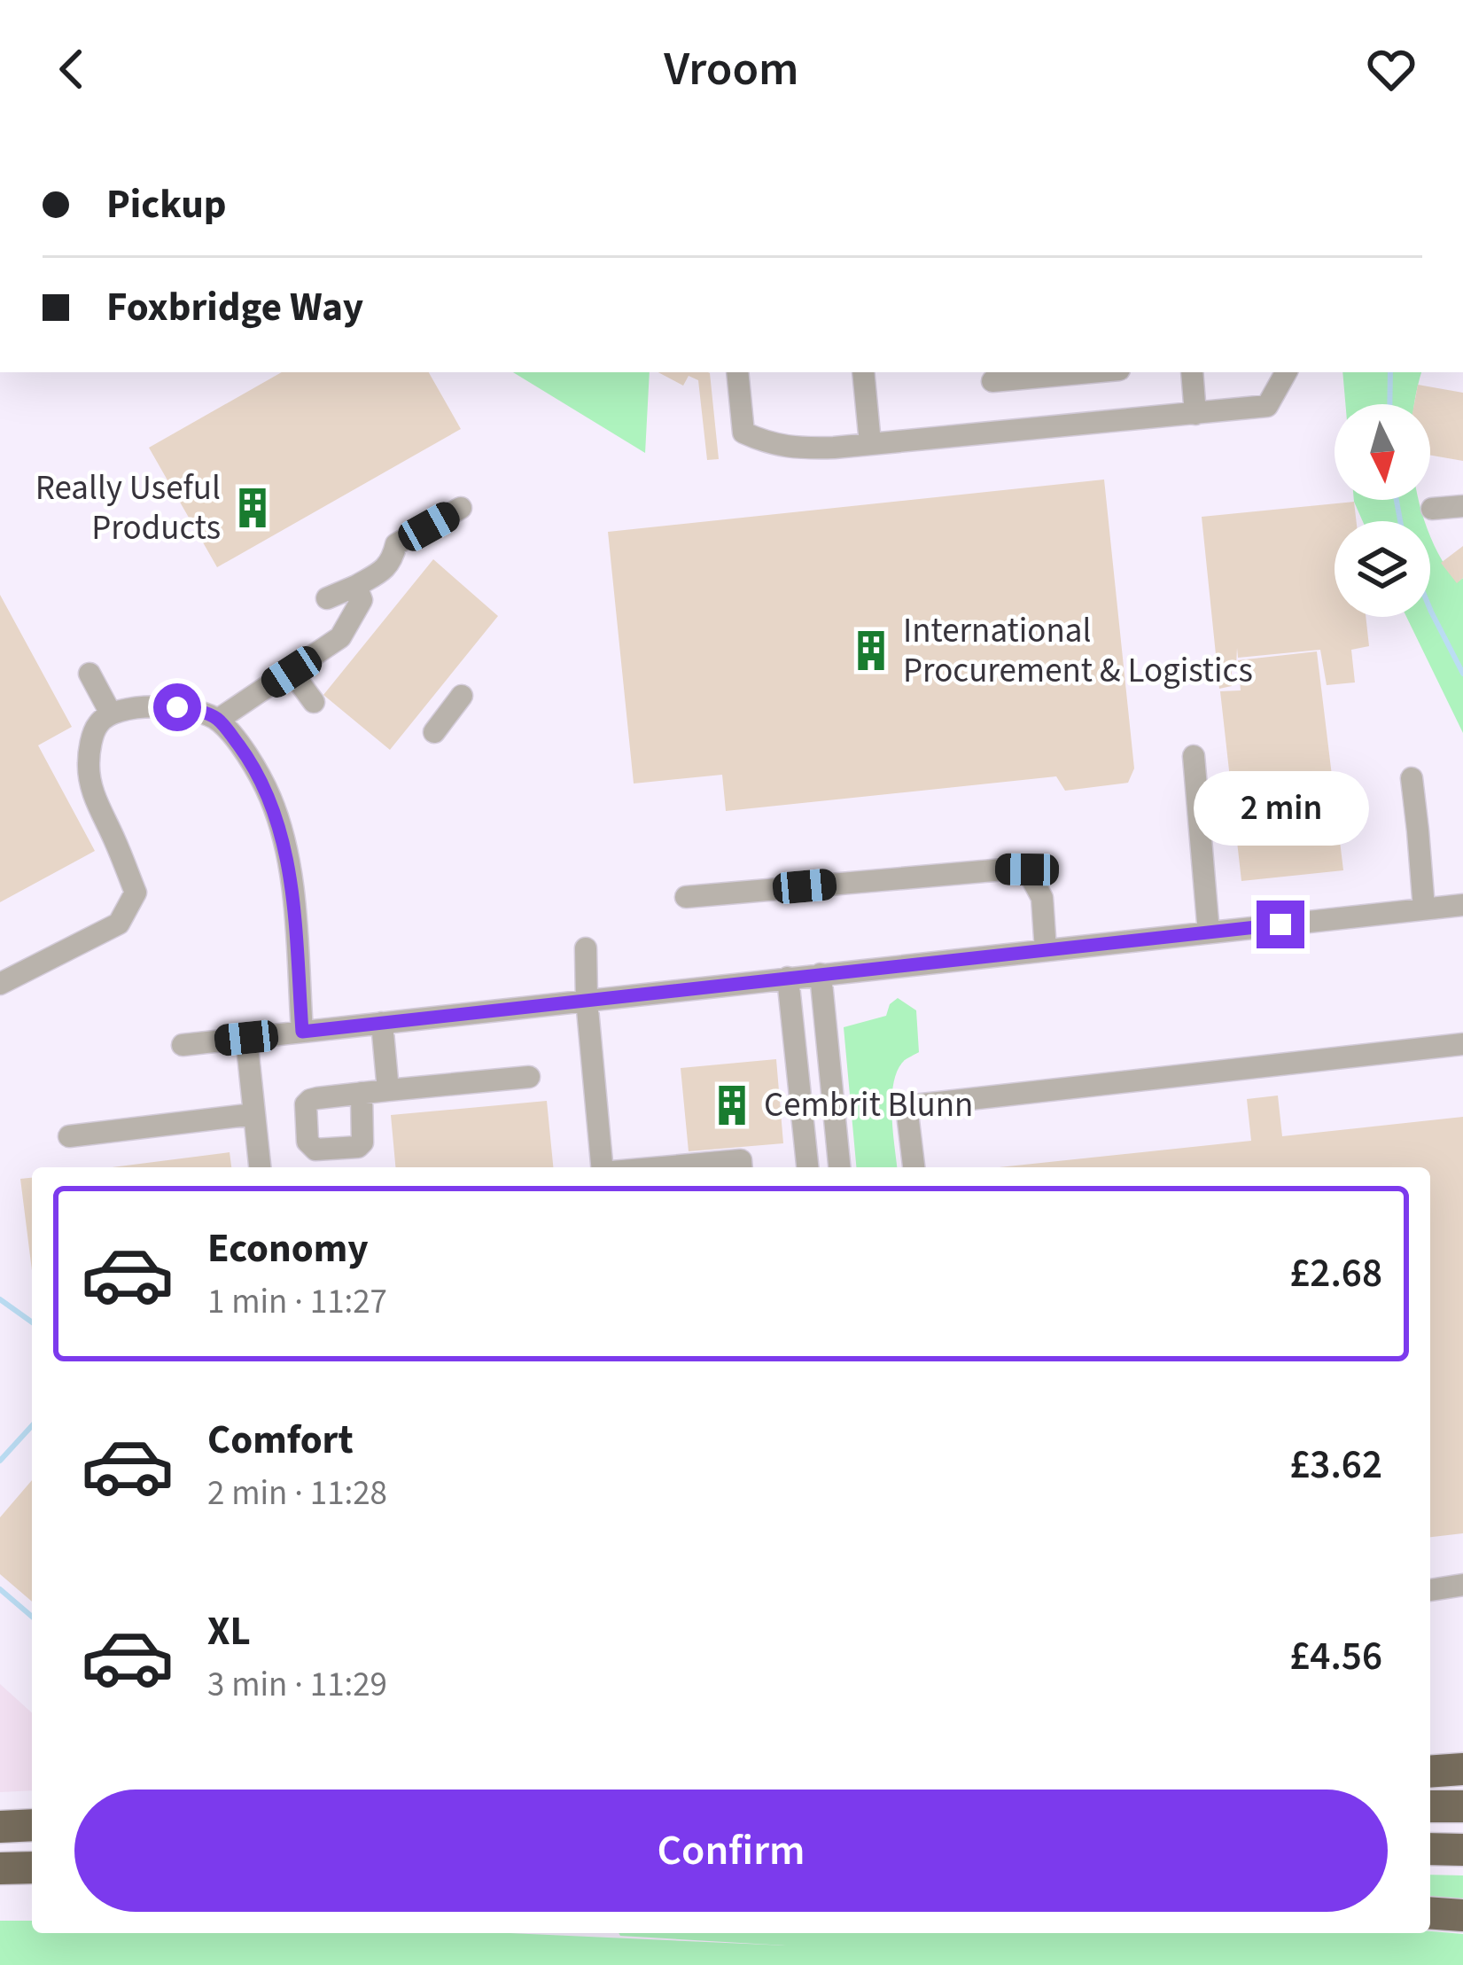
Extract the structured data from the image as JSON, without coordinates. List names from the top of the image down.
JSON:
{
  "places": {
    "building": ["Really Useful Products", "International Procurement & Logistics", "Cembrit Blunn"]
  },
  "north": "bottom",
  "page": {
    "header": "Vroom",
    "banner": ["Pickup", "Foxbridge Way"],
    "bubble": "2 min",
    "list": [
      {
        "name": "Economy",
        "note": "1 min · 11:27",
        "value": "£2.68"
      },
      {
        "name": "Comfort",
        "note": "2 min · 11:28",
        "value": "£3.62"
      },
      {
        "name": "XL",
        "note": "3 min · 11:29",
        "value": "£4.56"
      }
    ],
    "buttons": "Confirm"
  }
}
